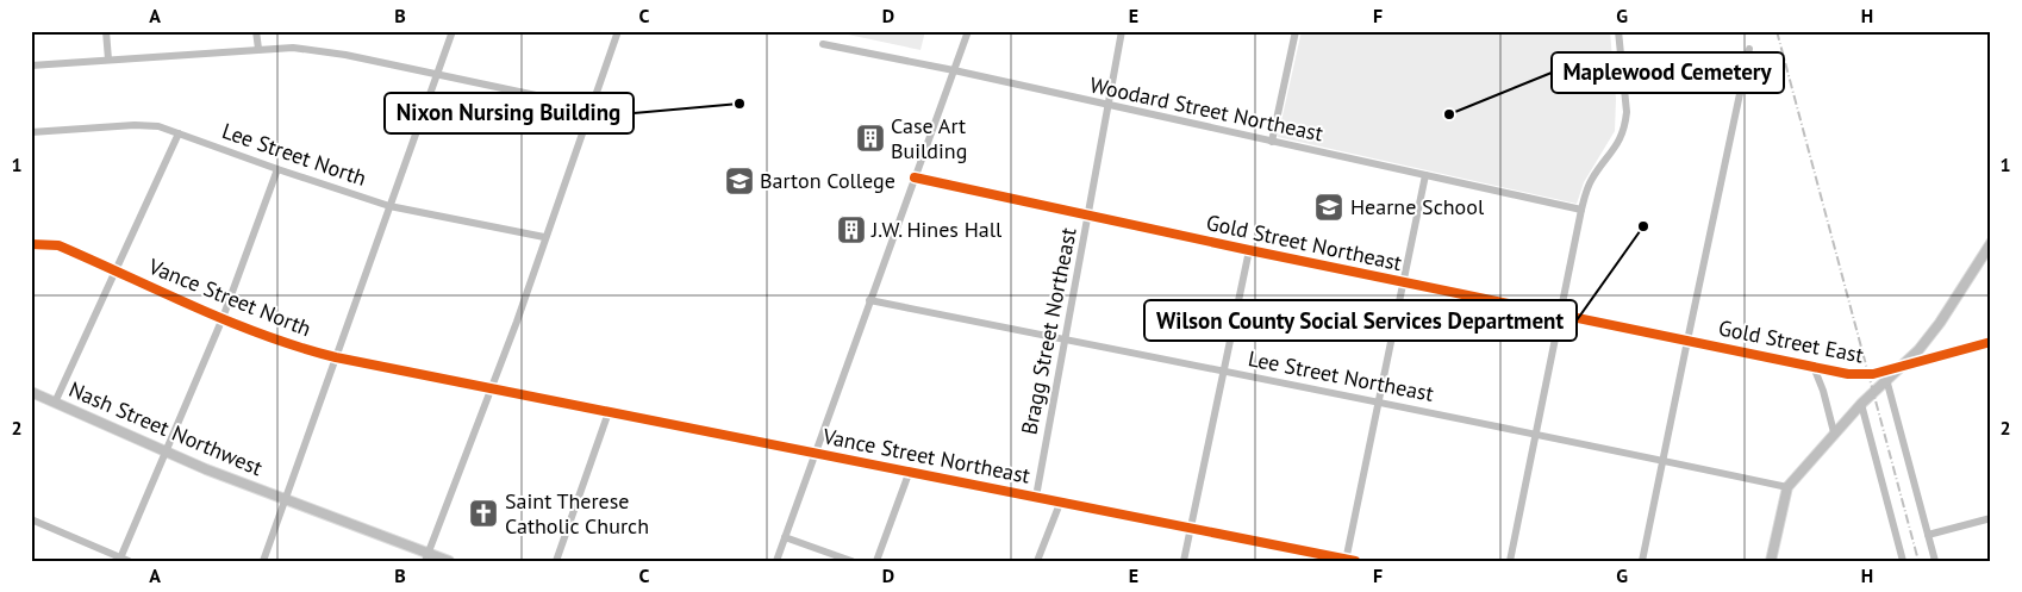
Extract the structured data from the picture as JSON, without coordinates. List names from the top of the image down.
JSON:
{
  "streets": {
    "main road": ["Nash Street Northwest"],
    "street": [
      "Woodard Street Northeast",
      "Lee Street North",
      "Gold Street Northeast",
      "Vance Street North",
      "Bragg Street Northeast",
      "Gold Street East",
      "Lee Street Northeast",
      "Vance Street Northeast"
    ]
  },
  "crossings": [
    ["Woodard Street Northeast", "Bragg Street Northeast"],
    ["Gold Street Northeast", "Bragg Street Northeast"],
    ["Gold Street Northeast", "Gold Street East"],
    ["Vance Street North", "Vance Street Northeast"],
    ["Bragg Street Northeast", "Lee Street Northeast"],
    ["Bragg Street Northeast", "Vance Street Northeast"]
  ],
  "places": {
    "other": ["Nixon Nursing Building", "Maplewood Cemetery", "Wilson County Social Services Department"],
    "building": ["Case Art Building", "J.W. Hines Hall"],
    "school or university": ["Barton College", "Hearne School"],
    "church": ["Saint Therese Catholic Church"]
  },
  "grid": {
    "columns": [
      "A",
      "B",
      "C",
      "D",
      "E",
      "F",
      "G",
      "H"
    ],
    "rows": ["1", "2"]
  }
}
